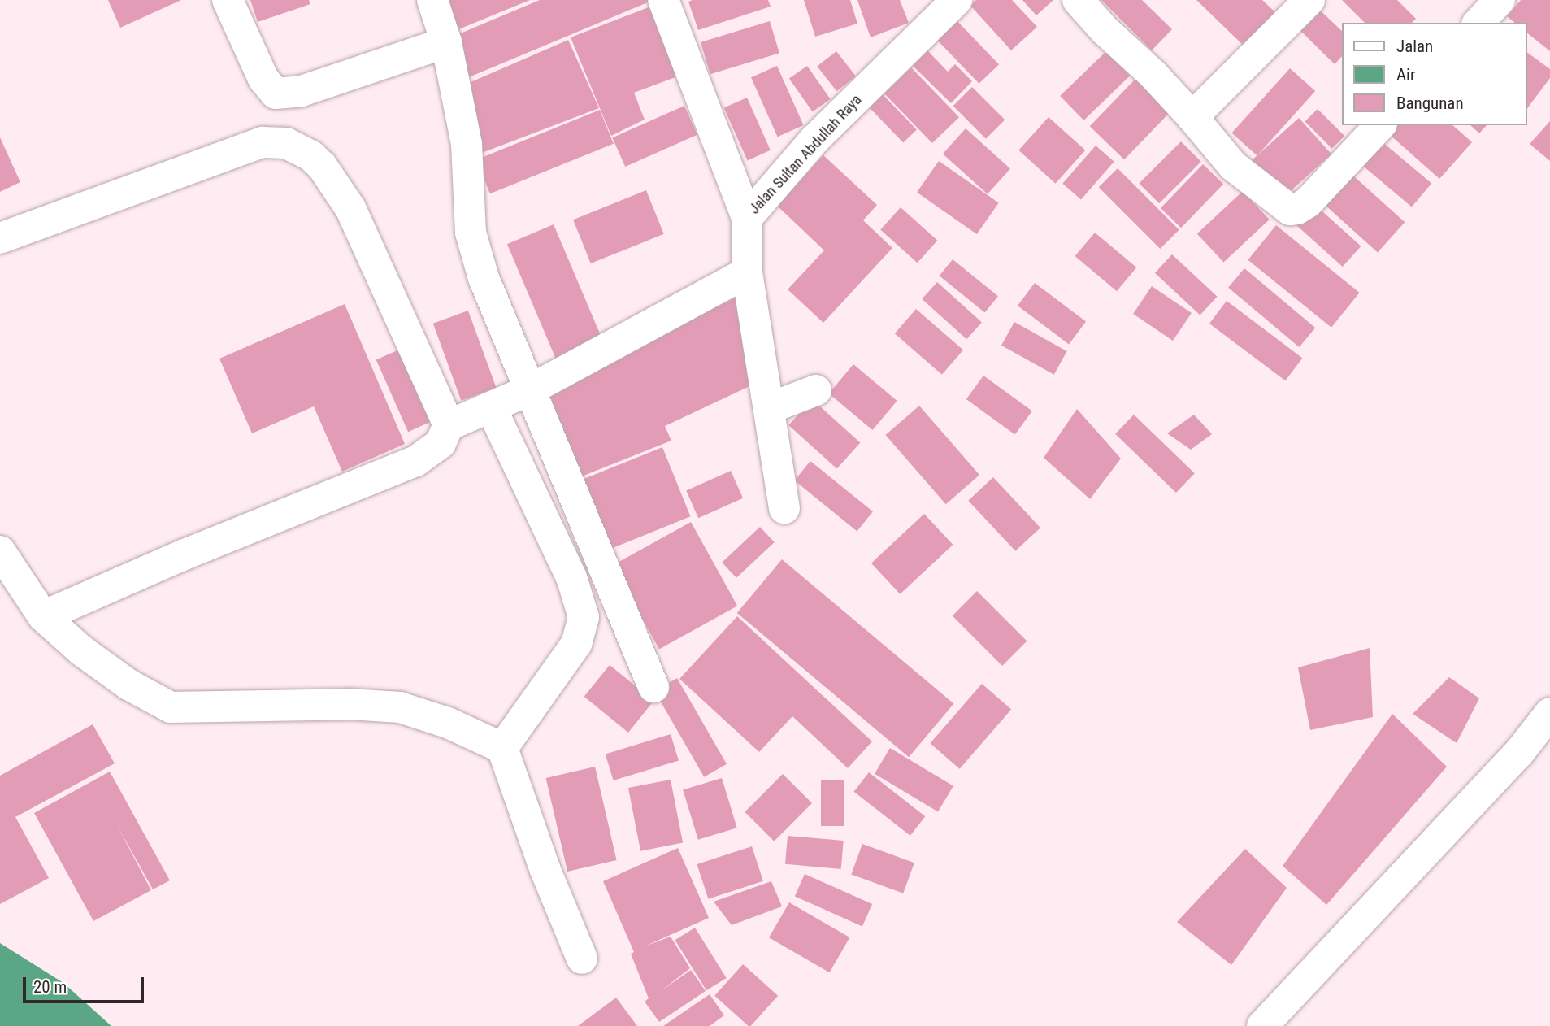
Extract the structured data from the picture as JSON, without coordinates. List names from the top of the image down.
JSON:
{
  "streets": {
    "street": ["Jalan Sultan Abdullah Raya"]
  },
  "legend": ["Jalan", "Air", "Bangunan"],
  "scale_bar": "20 m"
}
